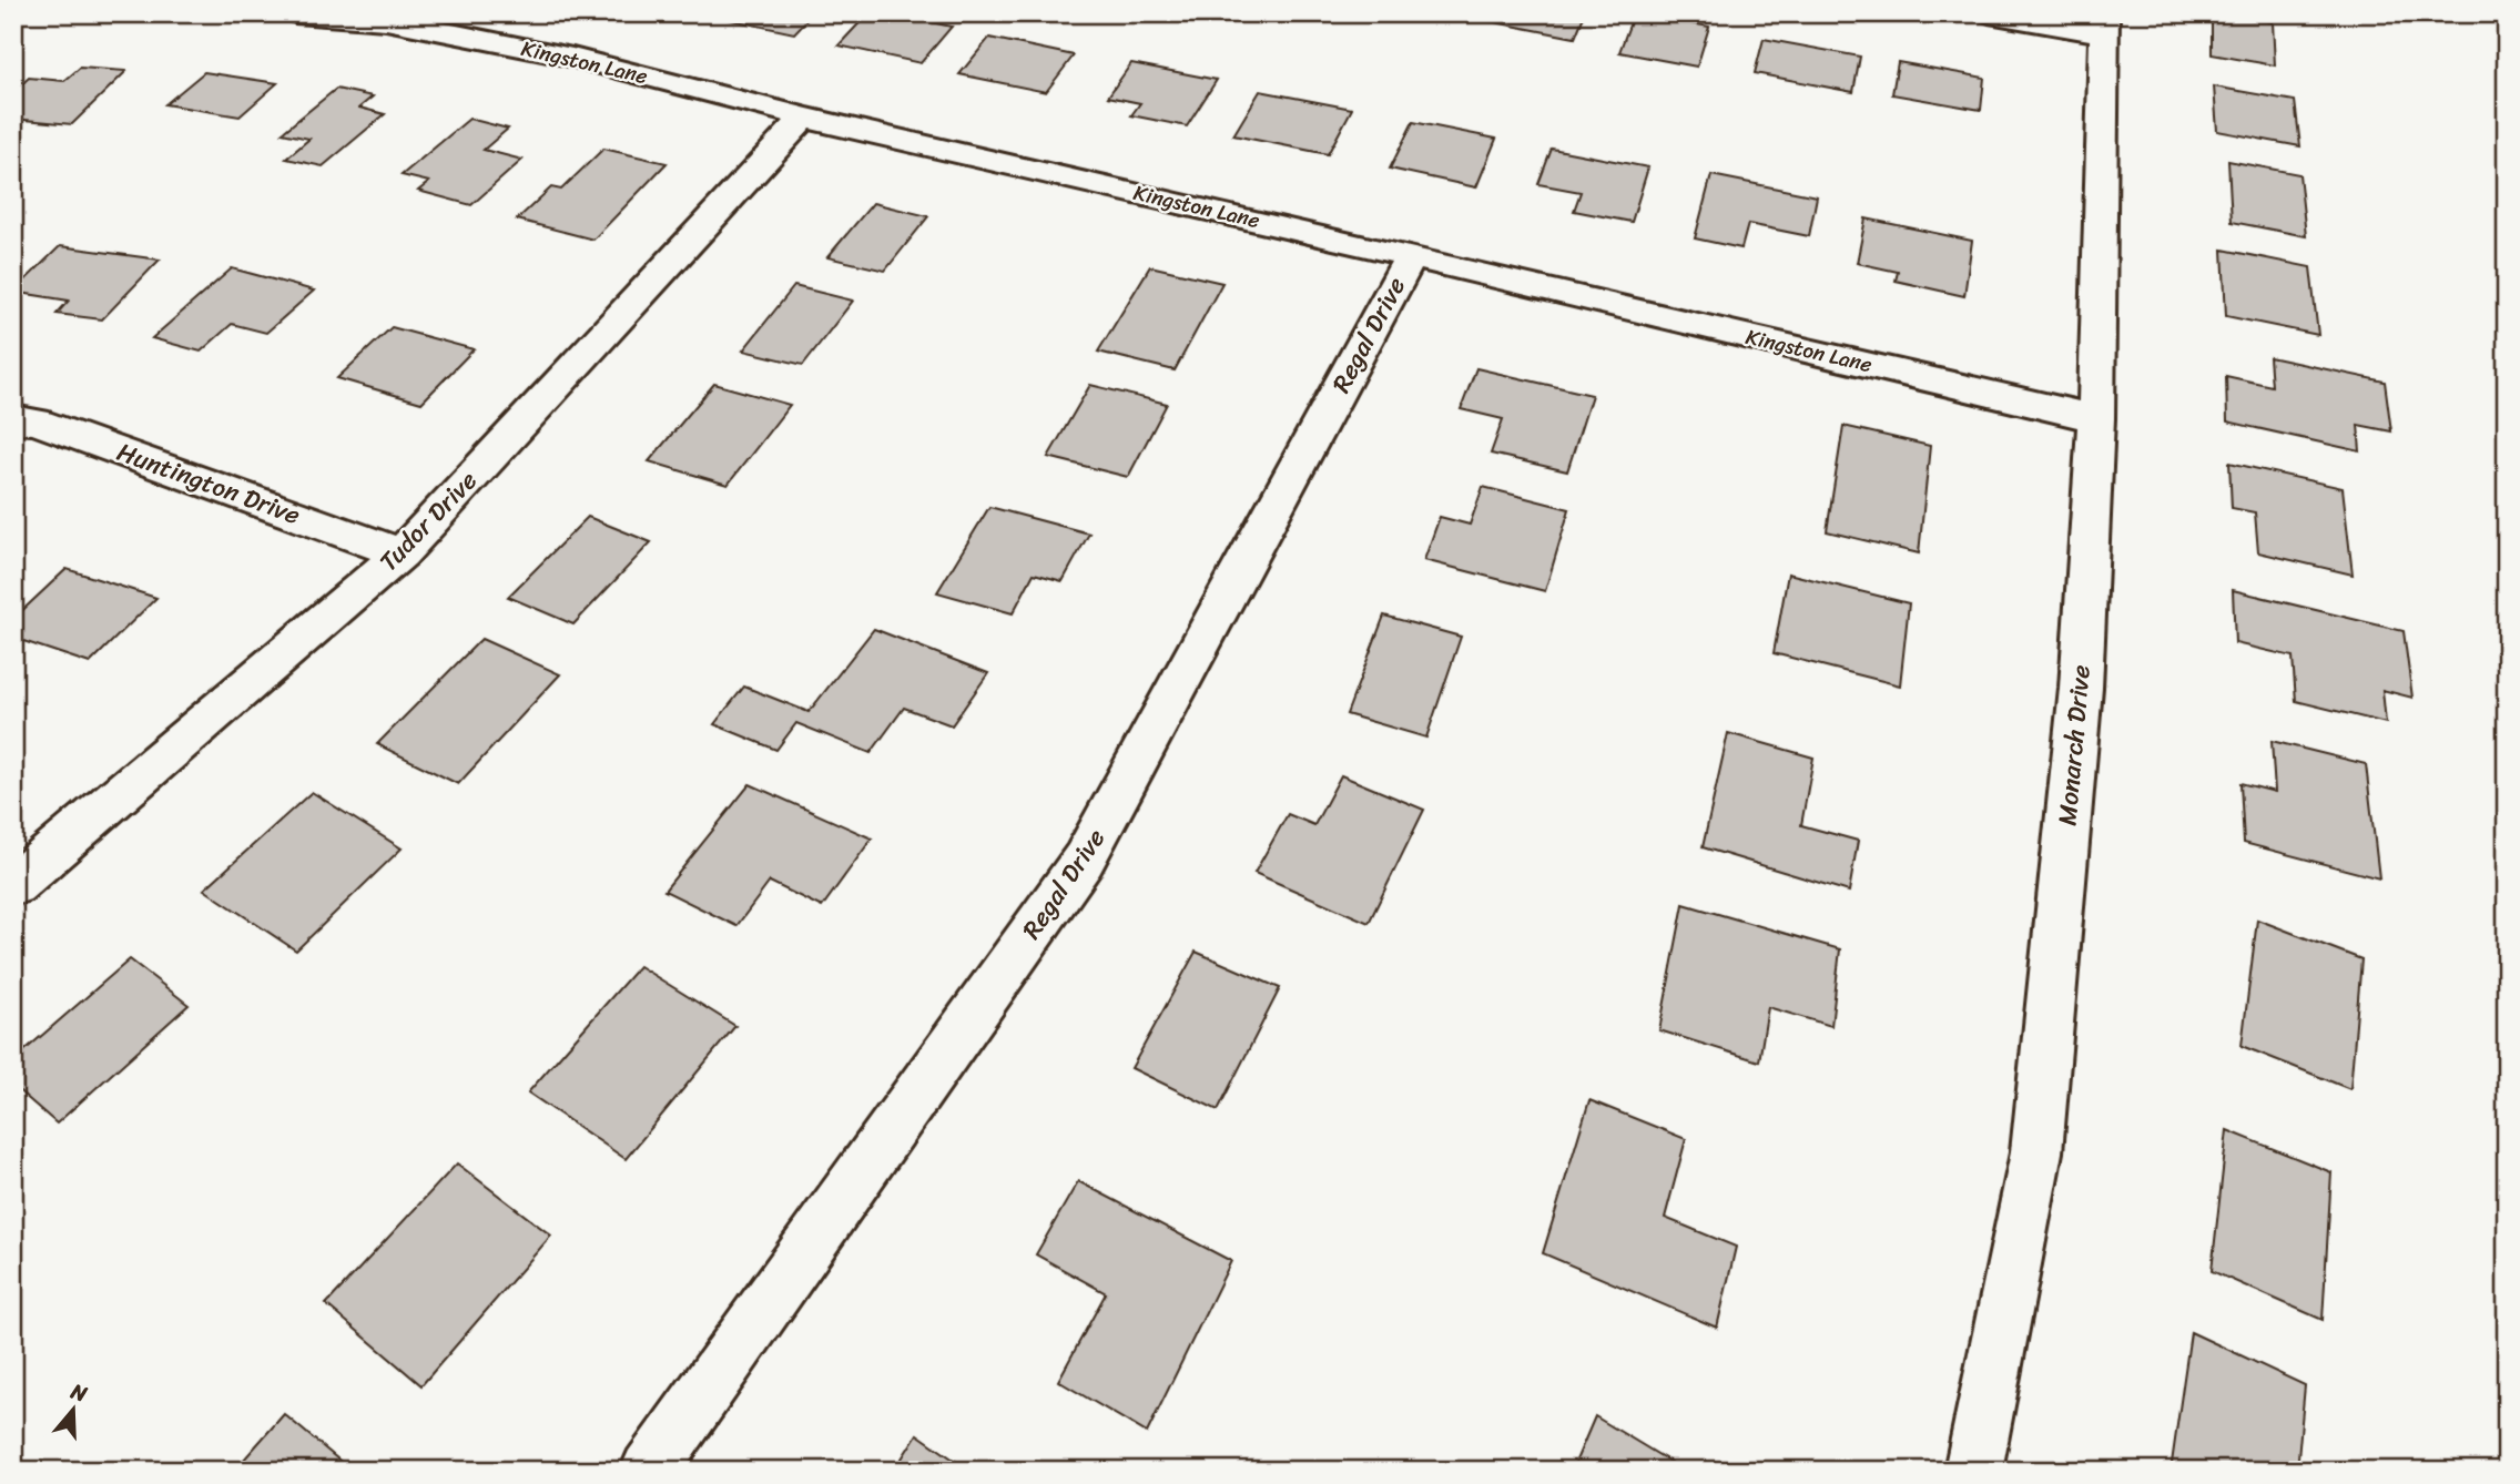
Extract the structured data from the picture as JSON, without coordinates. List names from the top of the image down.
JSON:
{
  "streets": {
    "street": [
      "Kingston Lane",
      "Regal Drive",
      "Huntington Drive",
      "Tudor Drive",
      "Monarch Drive"
    ]
  },
  "crossings": [
    ["Kingston Lane", "Regal Drive"],
    ["Kingston Lane", "Tudor Drive"],
    ["Kingston Lane", "Monarch Drive"],
    ["Huntington Drive", "Tudor Drive"]
  ],
  "north": "top"
}
